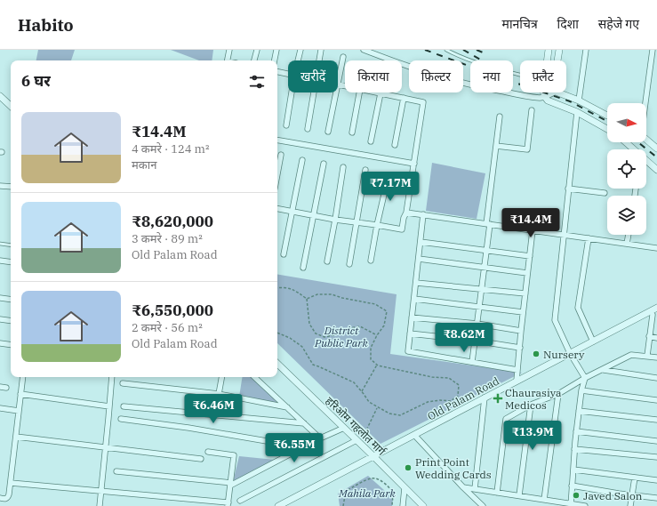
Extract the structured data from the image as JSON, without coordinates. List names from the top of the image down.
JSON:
{
  "streets": {
    "street": ["Old Palam Road", "हरिओम गहलोत मार्ग"]
  },
  "crossings": [
    ["Old Palam Road", "हरिओम गहलोत मार्ग"]
  ],
  "parks": ["District Public Park", "Mahila Park"],
  "places": {
    "other": ["Nursery", "Print Point Wedding Cards", "Javed Salon"],
    "health": ["Chaurasiya Medicos"]
  },
  "north": "right",
  "page": {
    "header": "Habito",
    "nav": ["मानचित्र", "दिशा", "सहेजे गए"],
    "chip": [
      "खरीदें",
      "किराया",
      "फ़िल्टर",
      "नया",
      "फ़्लैट"
    ],
    "heading": "6 घर",
    "list": [
      {
        "name": "₹14.4M",
        "note": "4 कमरे · 124 m² · मकान"
      },
      {
        "name": "₹8,620,000",
        "note": "3 कमरे · 89 m² · Old Palam Road"
      },
      {
        "name": "₹6,550,000",
        "note": "2 कमरे · 56 m² · Old Palam Road"
      }
    ],
    "price": [
      "₹7.17M",
      "₹14.4M",
      "₹8.62M",
      "₹6.46M",
      "₹13.9M",
      "₹6.55M"
    ]
  }
}
